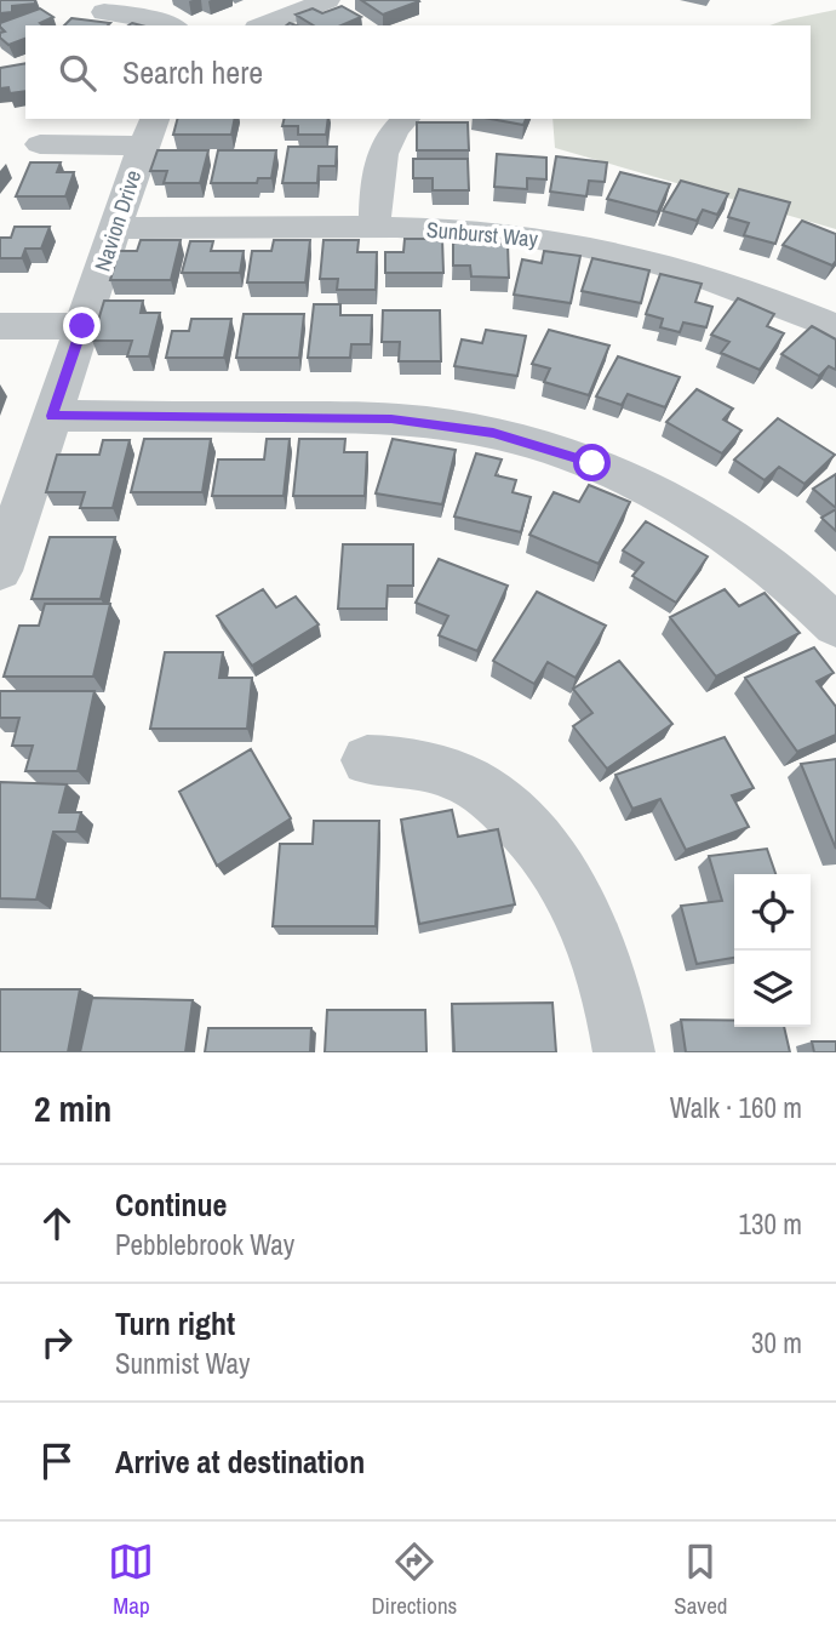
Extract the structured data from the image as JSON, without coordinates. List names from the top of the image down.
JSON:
{
  "streets": {
    "street": ["Navion Drive", "Sunburst Way"]
  },
  "crossings": [
    ["Navion Drive", "Sunburst Way"]
  ],
  "page": {
    "search": "Search here",
    "heading": ["2 min", "Walk · 160 m"],
    "list": [
      ["Continue", "Pebblebrook Way", "130 m"],
      ["Turn right", "Sunmist Way", "30 m"],
      "Arrive at destination"
    ],
    "nav": ["Map", "Directions", "Saved"]
  }
}
